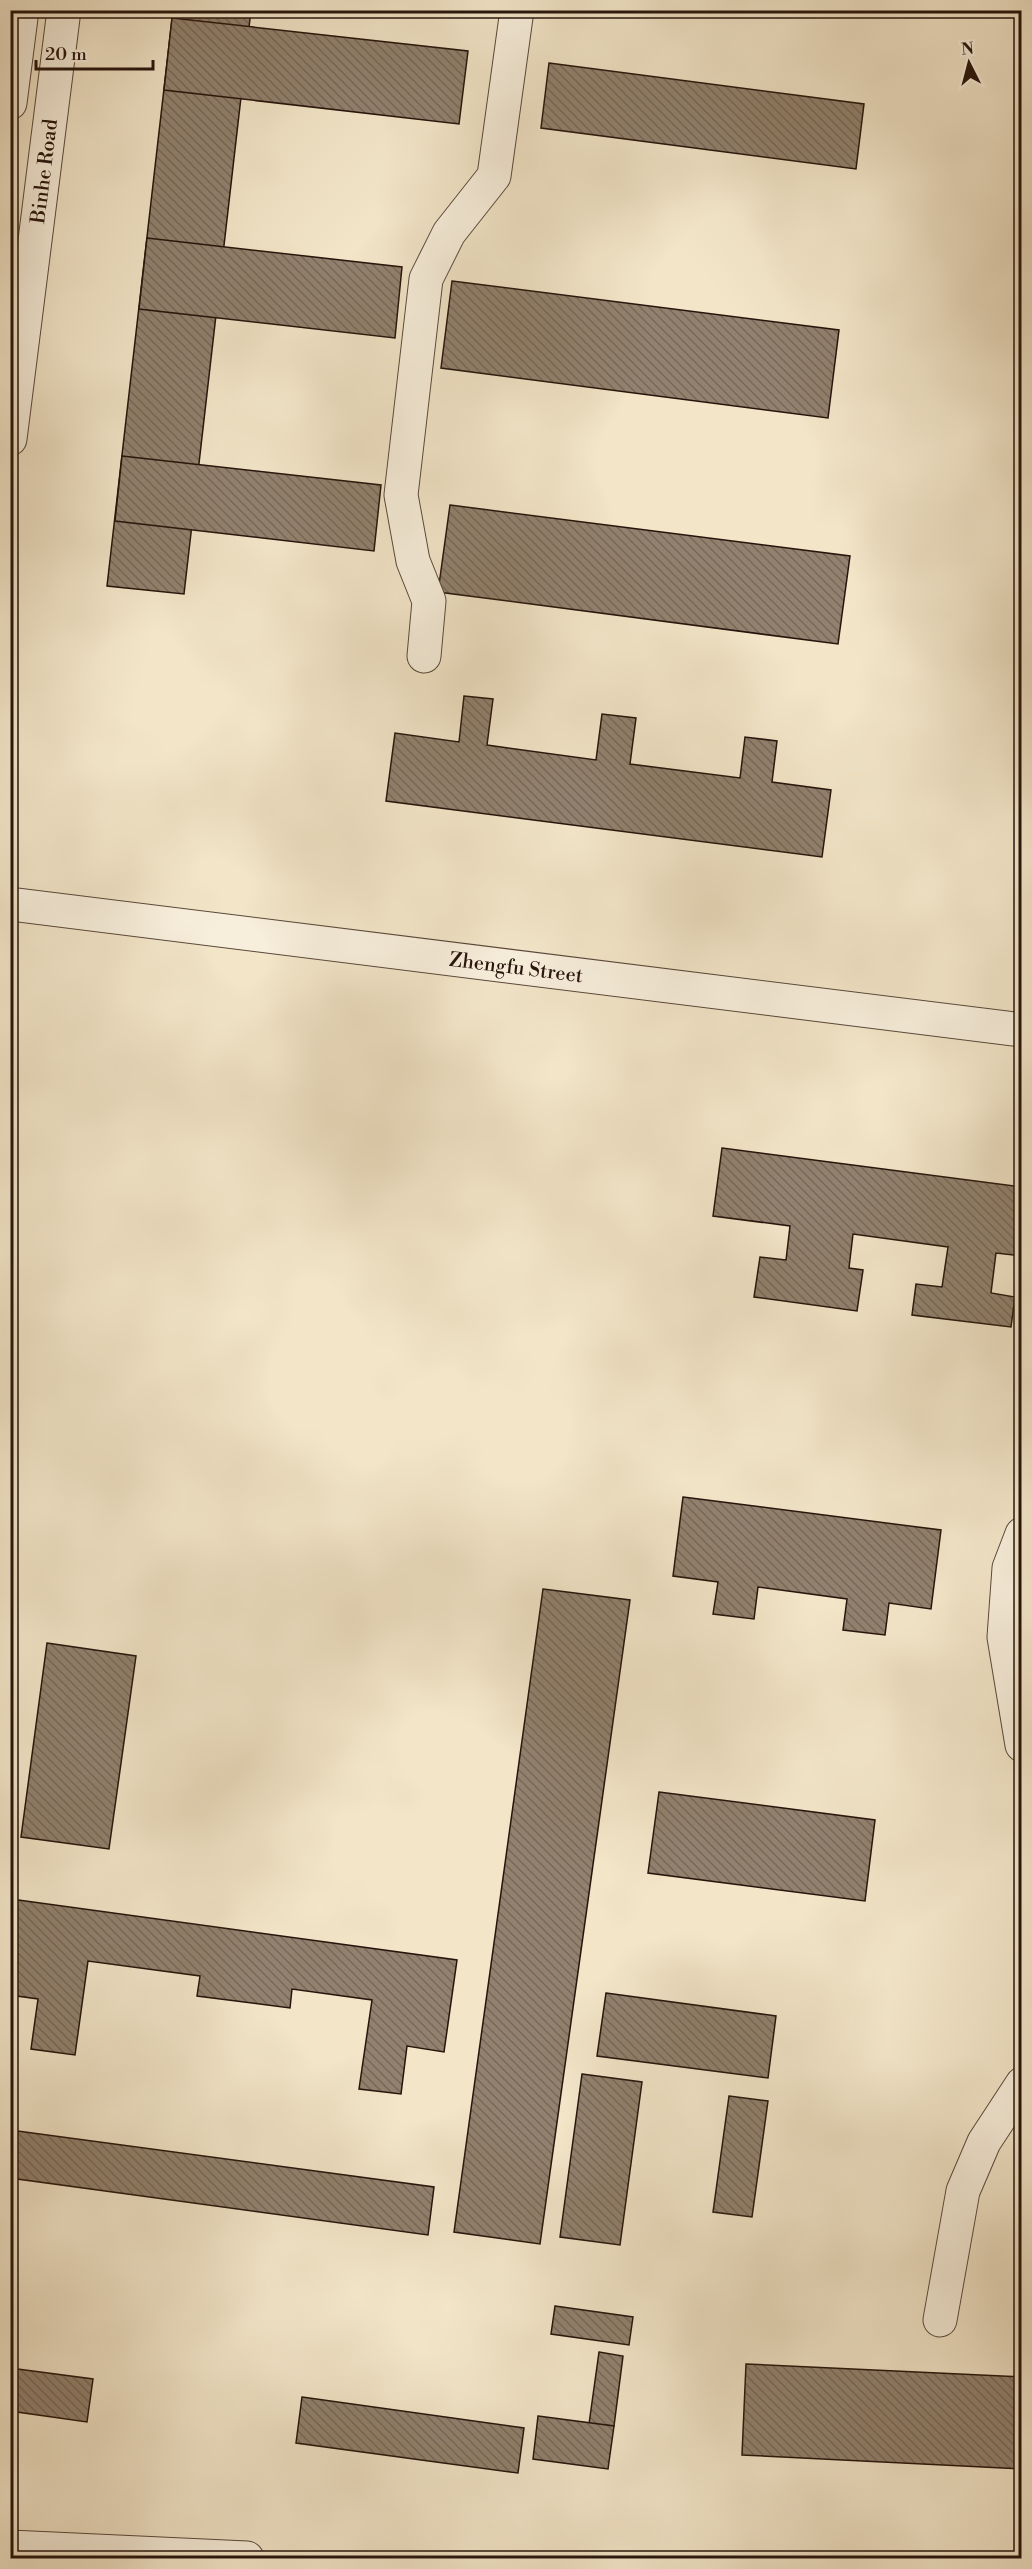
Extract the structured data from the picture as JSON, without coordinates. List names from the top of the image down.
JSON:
{
  "streets": {
    "street": ["Binhe Road", "Zhengfu Street"]
  },
  "scale_bar": "20 m",
  "north": "top"
}
